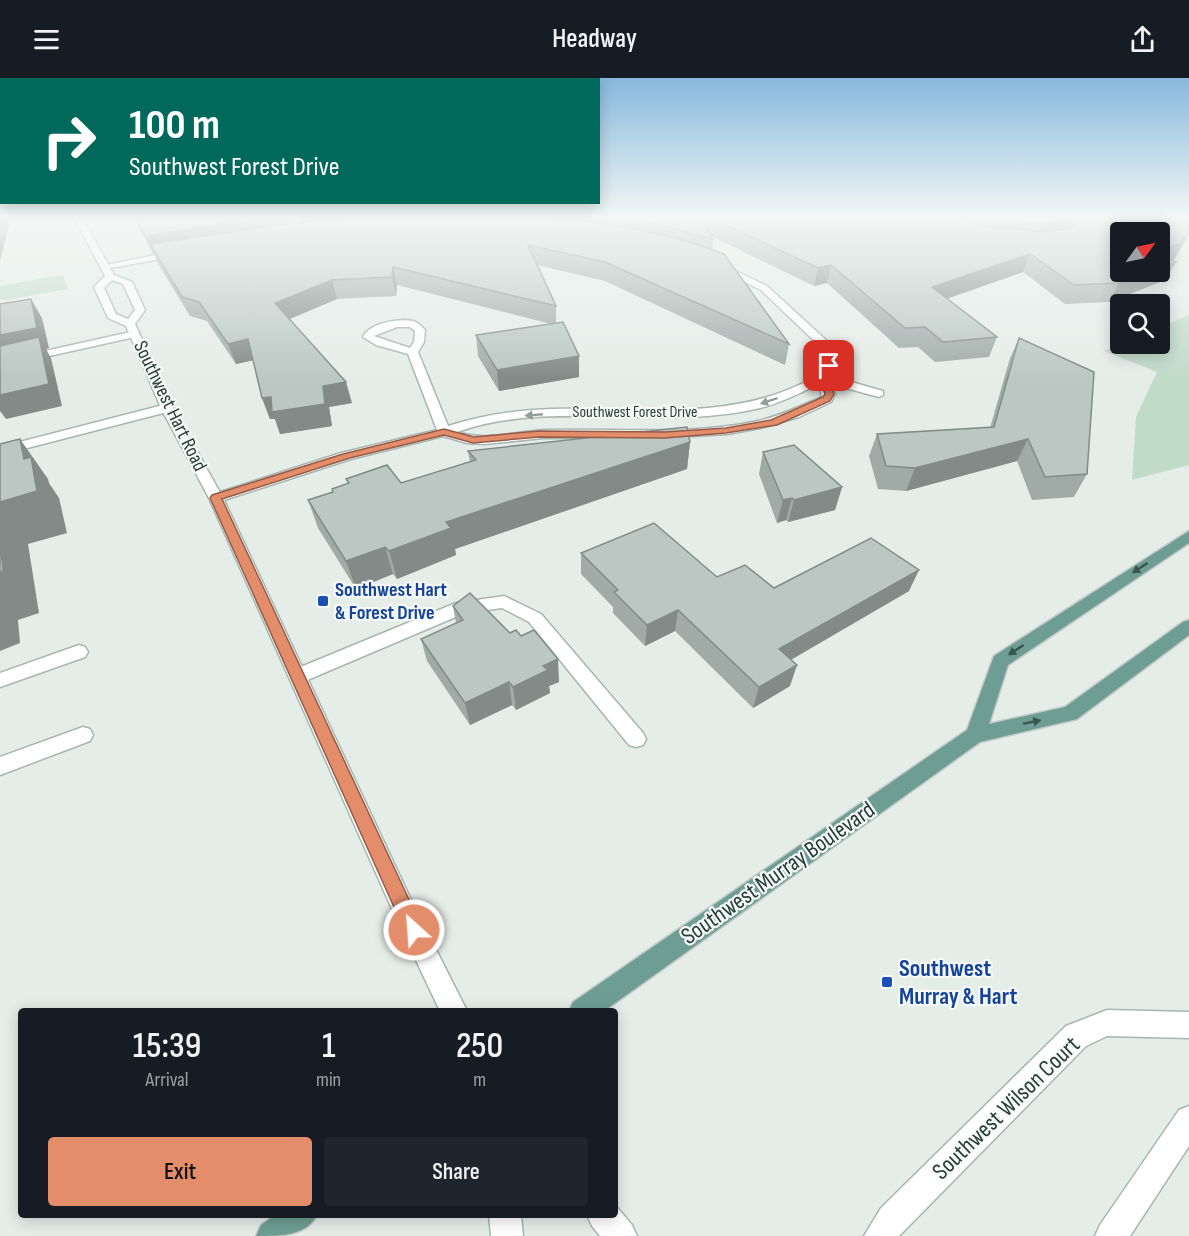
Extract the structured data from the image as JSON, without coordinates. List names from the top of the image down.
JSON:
{
  "streets": {
    "main road": ["Southwest Murray Boulevard"],
    "street": ["Southwest Hart Road", "Southwest Forest Drive", "Southwest Wilson Court"]
  },
  "crossings": [
    ["Southwest Hart Road", "Southwest Forest Drive"]
  ],
  "places": {
    "transit": ["Southwest Hart & Forest Drive", "Southwest Murray & Hart"]
  },
  "north": "top right",
  "page": {
    "header": "Headway",
    "turn": ["100 m", "Southwest Forest Drive"],
    "eta": [
      "15:39",
      "Arrival",
      "1",
      "min",
      "250",
      "m"
    ],
    "buttons": ["Exit", "Share"]
  }
}
